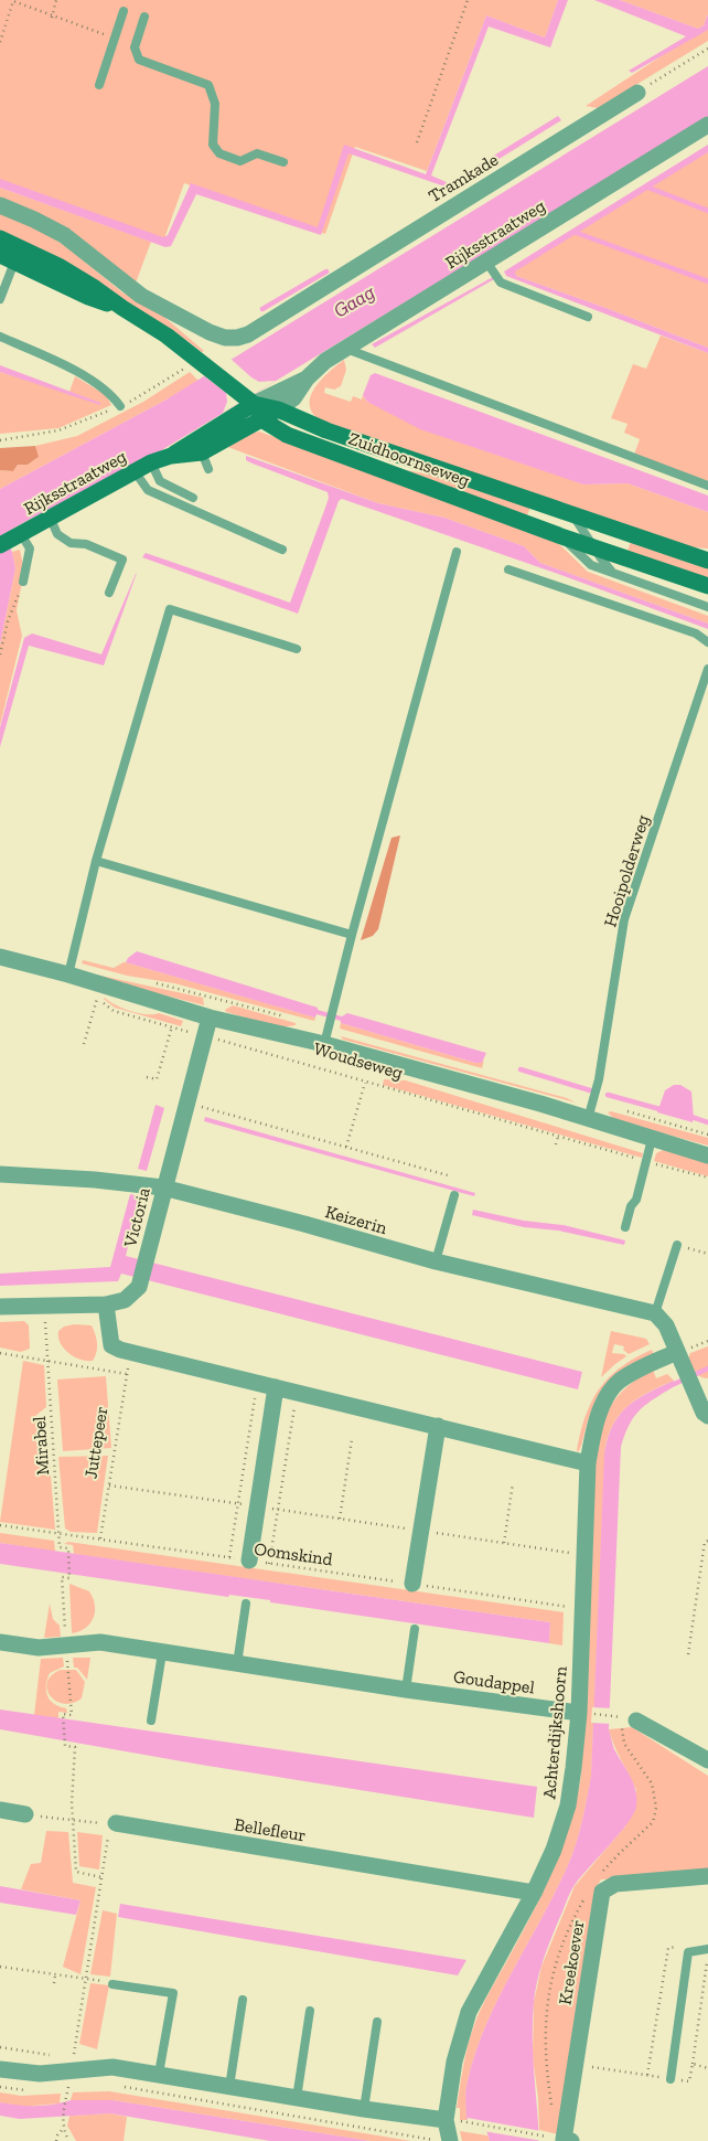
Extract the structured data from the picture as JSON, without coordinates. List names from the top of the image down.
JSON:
{
  "streets": {
    "main road": ["Rijksstraatweg", "Zuidhoornseweg"],
    "street": [
      "Tramkade",
      "Woudseweg",
      "Victoria",
      "Keizerin",
      "Goudappel",
      "Achterdijkshoorn",
      "Bellefleur",
      "Kreekoever"
    ],
    "lane": ["Hooipolderweg"],
    "path": ["Juttepeer", "Mirabel", "Oomskind"]
  },
  "crossings": [
    ["Rijksstraatweg", "Zuidhoornseweg"],
    ["Hooipolderweg", "Woudseweg"],
    ["Woudseweg", "Victoria"],
    ["Victoria", "Keizerin"],
    ["Victoria", "Mirabel"],
    ["Juttepeer", "Oomskind"],
    ["Mirabel", "Oomskind"],
    ["Oomskind", "Achterdijkshoorn"],
    ["Goudappel", "Achterdijkshoorn"],
    ["Achterdijkshoorn", "Bellefleur"]
  ],
  "water": ["Gaag"]
}
